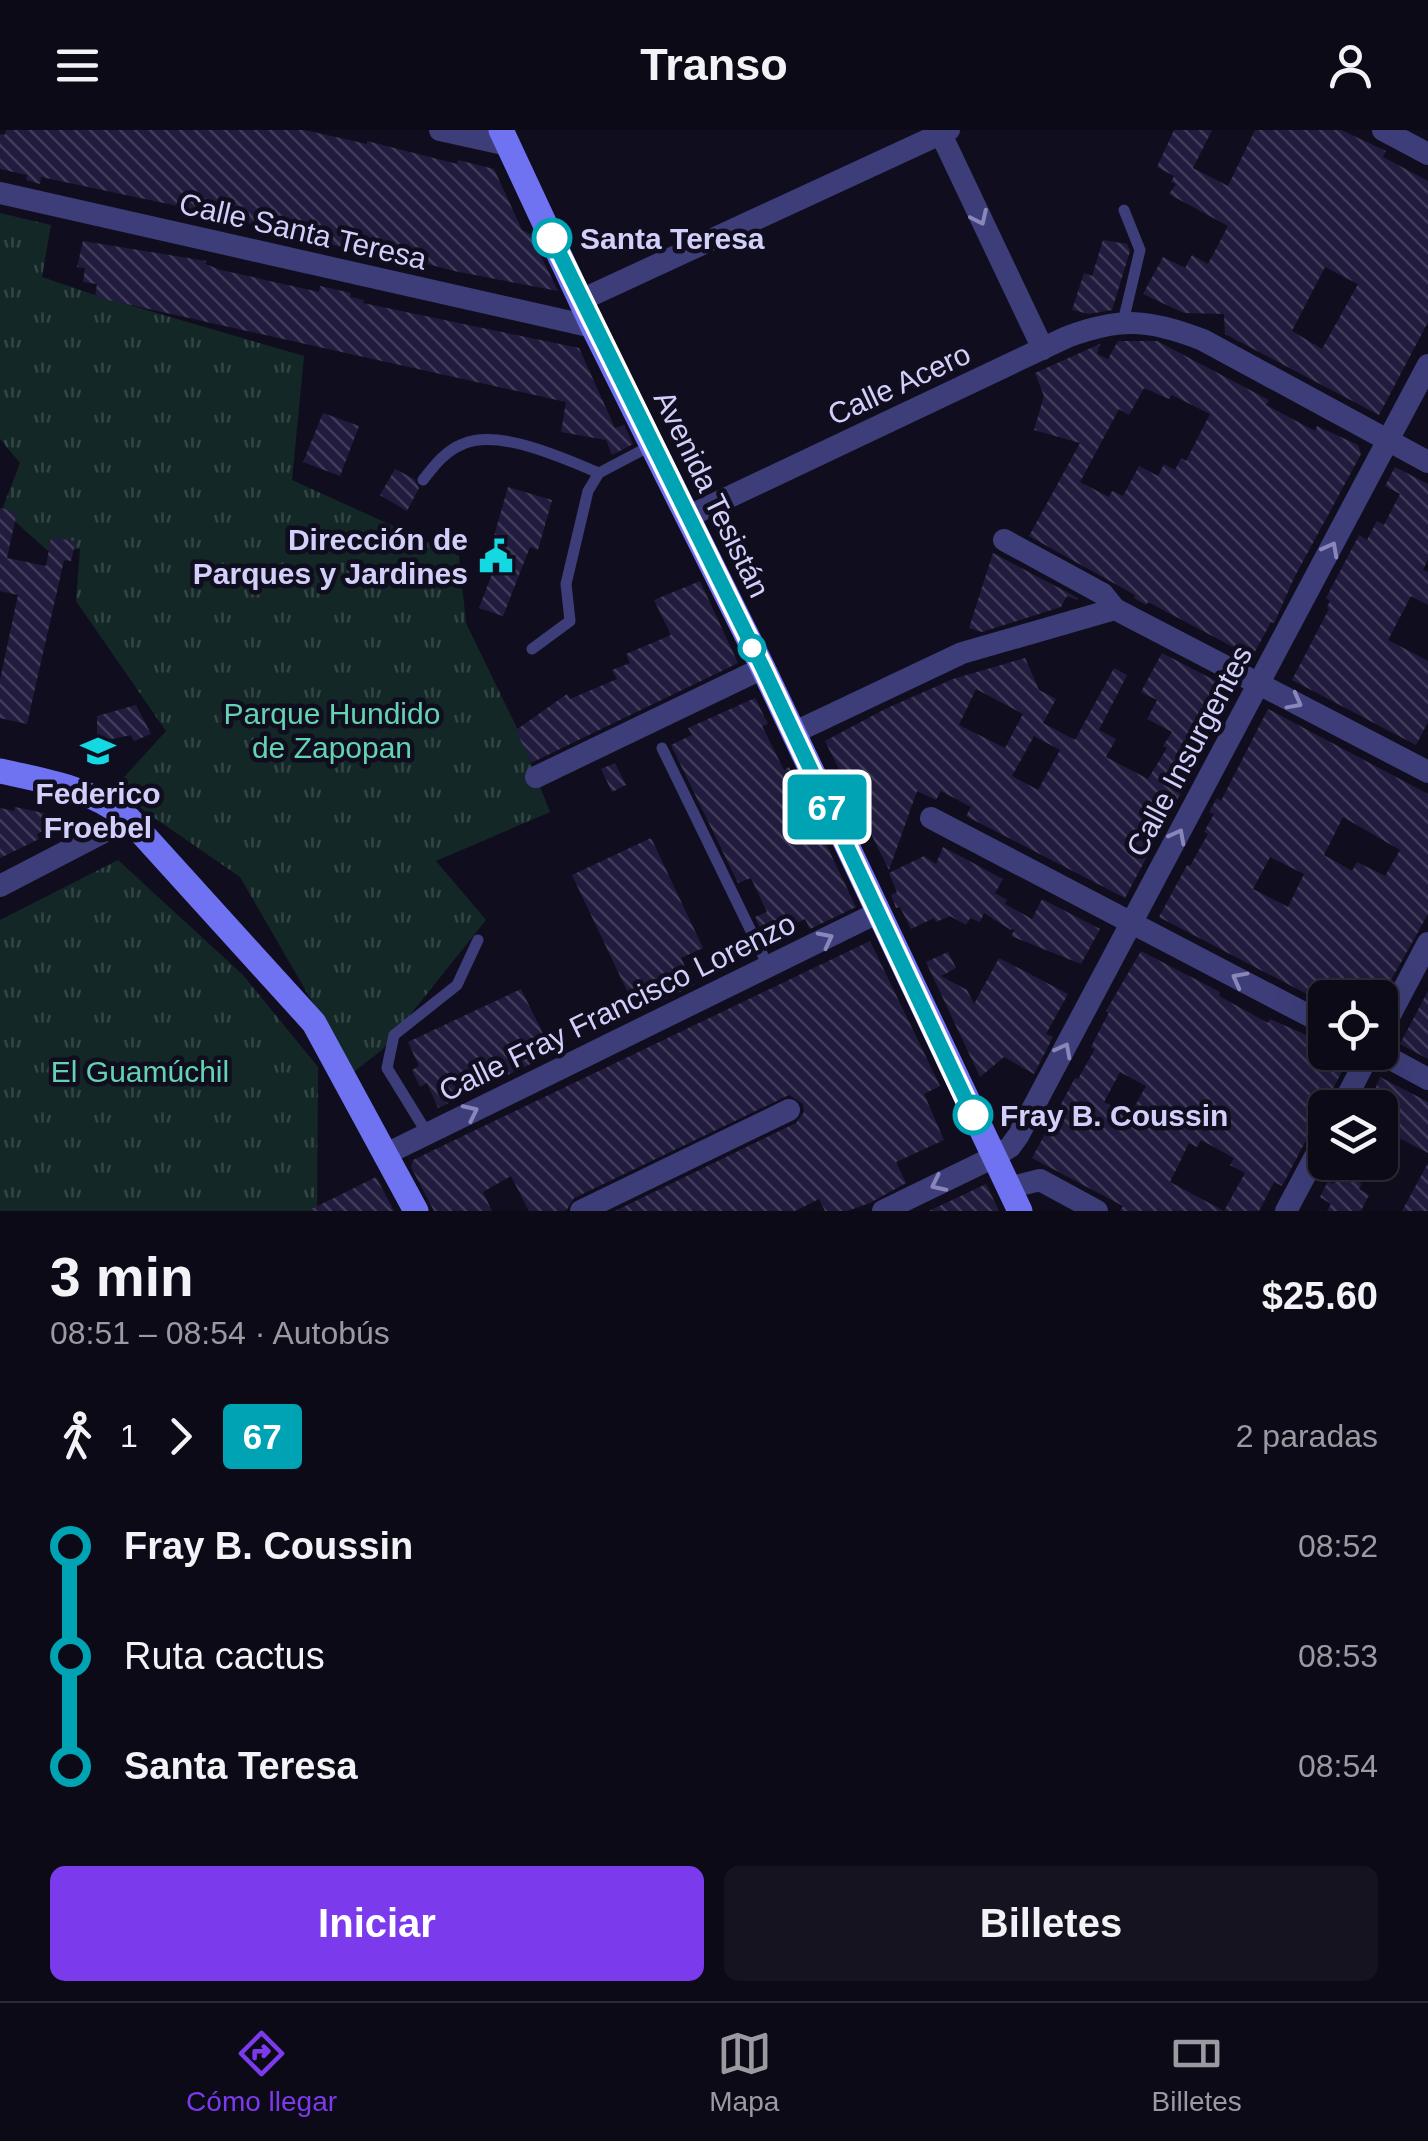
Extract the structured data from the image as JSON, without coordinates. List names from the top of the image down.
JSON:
{
  "streets": {
    "main road": ["Avenida Tesistán"],
    "street": [
      "Calle Santa Teresa",
      "Calle Acero",
      "Calle Insurgentes",
      "Calle Fray Francisco Lorenzo"
    ]
  },
  "crossings": [
    ["Calle Santa Teresa", "Avenida Tesistán"],
    ["Calle Acero", "Avenida Tesistán"],
    ["Avenida Tesistán", "Calle Insurgentes"],
    ["Avenida Tesistán", "Calle Fray Francisco Lorenzo"]
  ],
  "one_way": ["Calle Insurgentes"],
  "parks": ["Parque Hundido de Zapopan", "El Guamúchil"],
  "places": {
    "other": ["Santa Teresa", "Fray B. Coussin"],
    "public building": ["Dirección de Parques y Jardines"],
    "school or university": ["Federico Froebel"]
  },
  "lines": ["bus line 67"],
  "page": {
    "header": "Transo",
    "on_map": "67",
    "heading": ["3 min", "08:51 – 08:54 · Autobús", "$25.60"],
    "legs": ["1", "67", "2 paradas"],
    "list": [
      {
        "name": "Fray B. Coussin",
        "value": "08:52"
      },
      {
        "name": "Ruta cactus",
        "value": "08:53"
      },
      {
        "name": "Santa Teresa",
        "value": "08:54"
      }
    ],
    "buttons": ["Iniciar", "Billetes"],
    "tabs": ["Cómo llegar", "Mapa", "Billetes"]
  }
}
